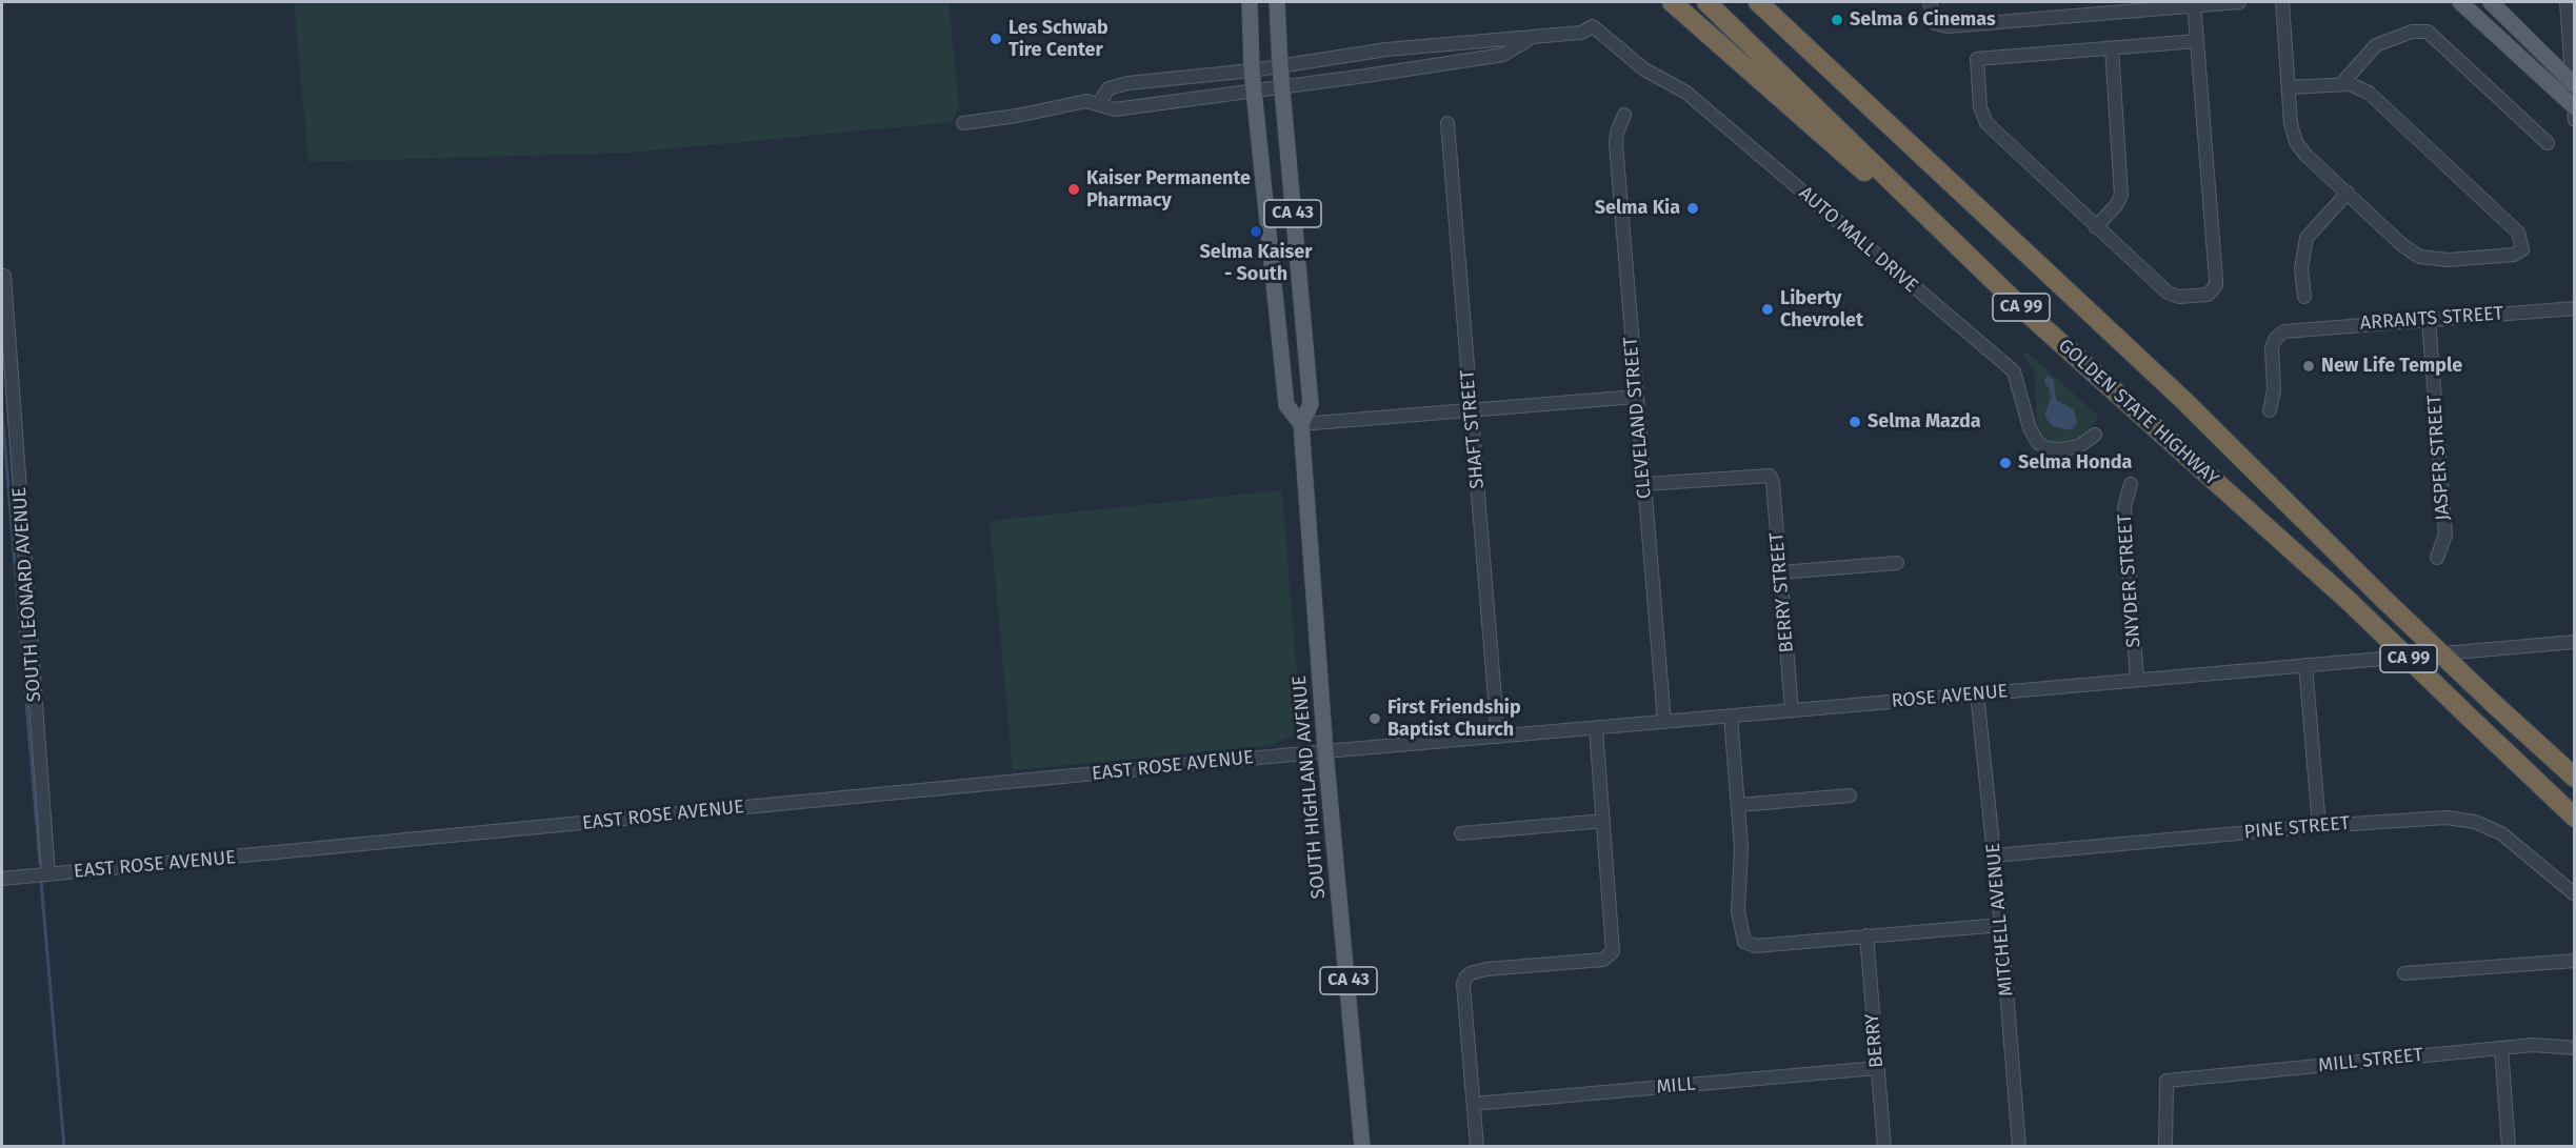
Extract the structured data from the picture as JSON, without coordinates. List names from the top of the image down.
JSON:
{
  "streets": {
    "highway": ["CA 99", "GOLDEN STATE HIGHWAY"],
    "main road": ["CA 43", "SOUTH HIGHLAND AVENUE"],
    "street": [
      "AUTO MALL DRIVE",
      "ARRANTS STREET",
      "CLEVELAND STREET",
      "SHAFT STREET",
      "JASPER STREET",
      "SNYDER STREET",
      "BERRY STREET",
      "SOUTH LEONARD AVENUE",
      "ROSE AVENUE",
      "EAST ROSE AVENUE",
      "PINE STREET",
      "MITCHELL AVENUE",
      "BERRY",
      "MILL STREET",
      "MILL"
    ]
  },
  "crossings": [
    ["ARRANTS STREET", "JASPER STREET"],
    ["CLEVELAND STREET", "BERRY STREET"],
    ["CLEVELAND STREET", "ROSE AVENUE"],
    ["SHAFT STREET", "ROSE AVENUE"],
    ["SNYDER STREET", "ROSE AVENUE"],
    ["BERRY STREET", "ROSE AVENUE"],
    ["SOUTH LEONARD AVENUE", "EAST ROSE AVENUE"],
    ["ROSE AVENUE", "EAST ROSE AVENUE"],
    ["ROSE AVENUE", "SOUTH HIGHLAND AVENUE"],
    ["ROSE AVENUE", "MITCHELL AVENUE"],
    ["EAST ROSE AVENUE", "SOUTH HIGHLAND AVENUE"],
    ["PINE STREET", "MITCHELL AVENUE"],
    ["BERRY", "MILL"]
  ],
  "places": [
    "Selma 6 Cinemas",
    "Les Schwab Tire Center",
    "Kaiser Permanente Pharmacy",
    "Selma Kia",
    "Selma Kaiser - South",
    "Liberty Chevrolet",
    "New Life Temple",
    "Selma Mazda",
    "Selma Honda",
    "First Friendship Baptist Church"
  ]
}
